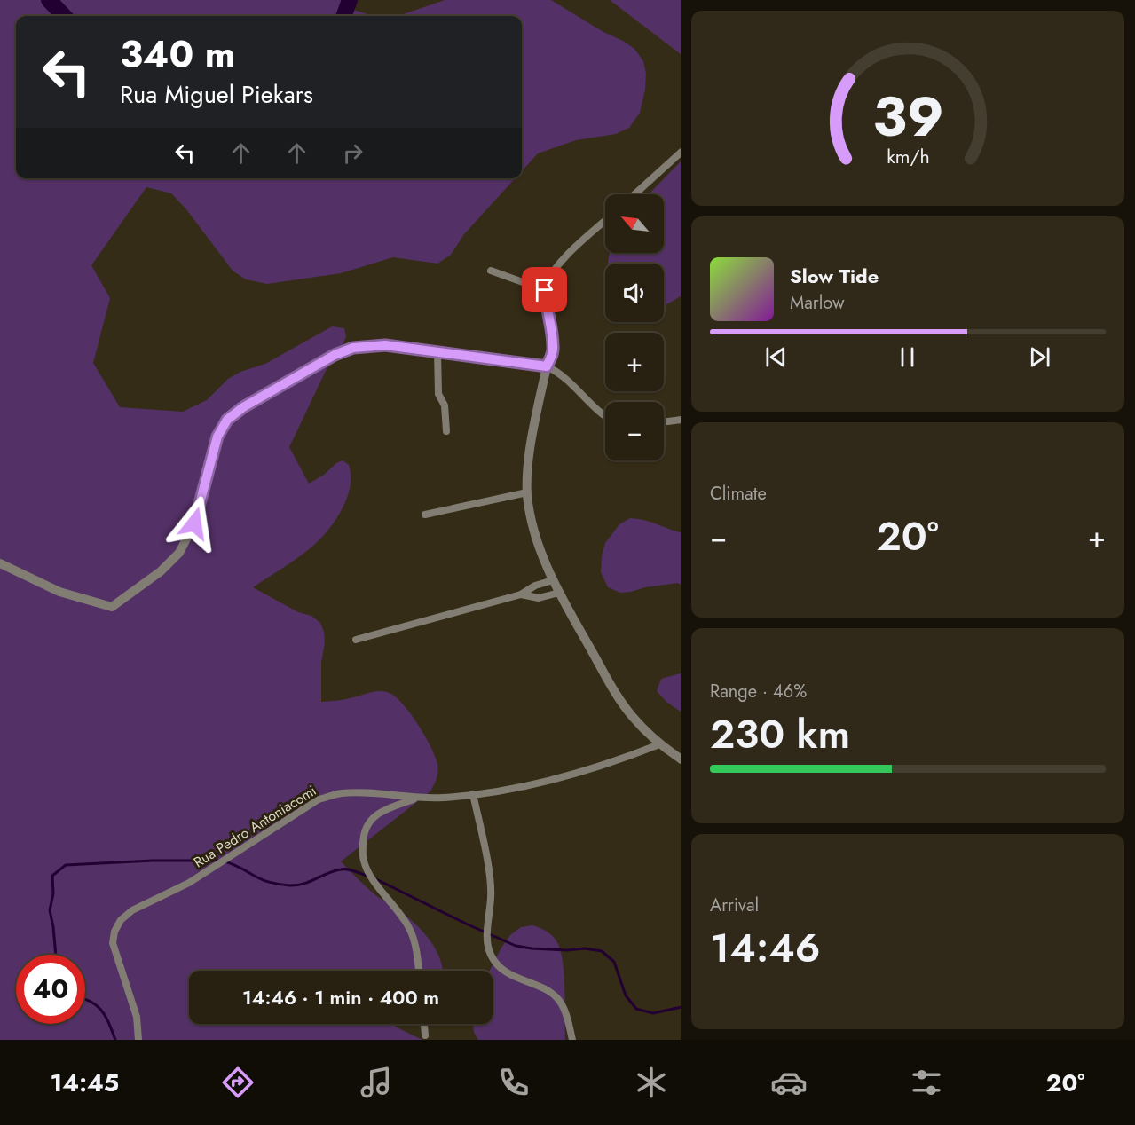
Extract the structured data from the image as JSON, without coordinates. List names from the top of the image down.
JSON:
{
  "streets": {
    "street": ["Rua Pedro Antoniacomi"]
  },
  "north": "top left",
  "page": {
    "turn": ["340 m", "Rua Miguel Piekars"],
    "map_buttons": ["+", "−"],
    "song": ["Slow Tide", "Marlow"],
    "tile": [
      "Climate",
      ["Range · 46%", "230 km"],
      ["Arrival", "14:46"]
    ],
    "heat": ["−", "20°", "+"],
    "limit": "40",
    "trip": "14:46 · 1 min · 400 m",
    "tabs": ["14:45", "20°"],
    "gauge": ["39", "km/h"]
  }
}
